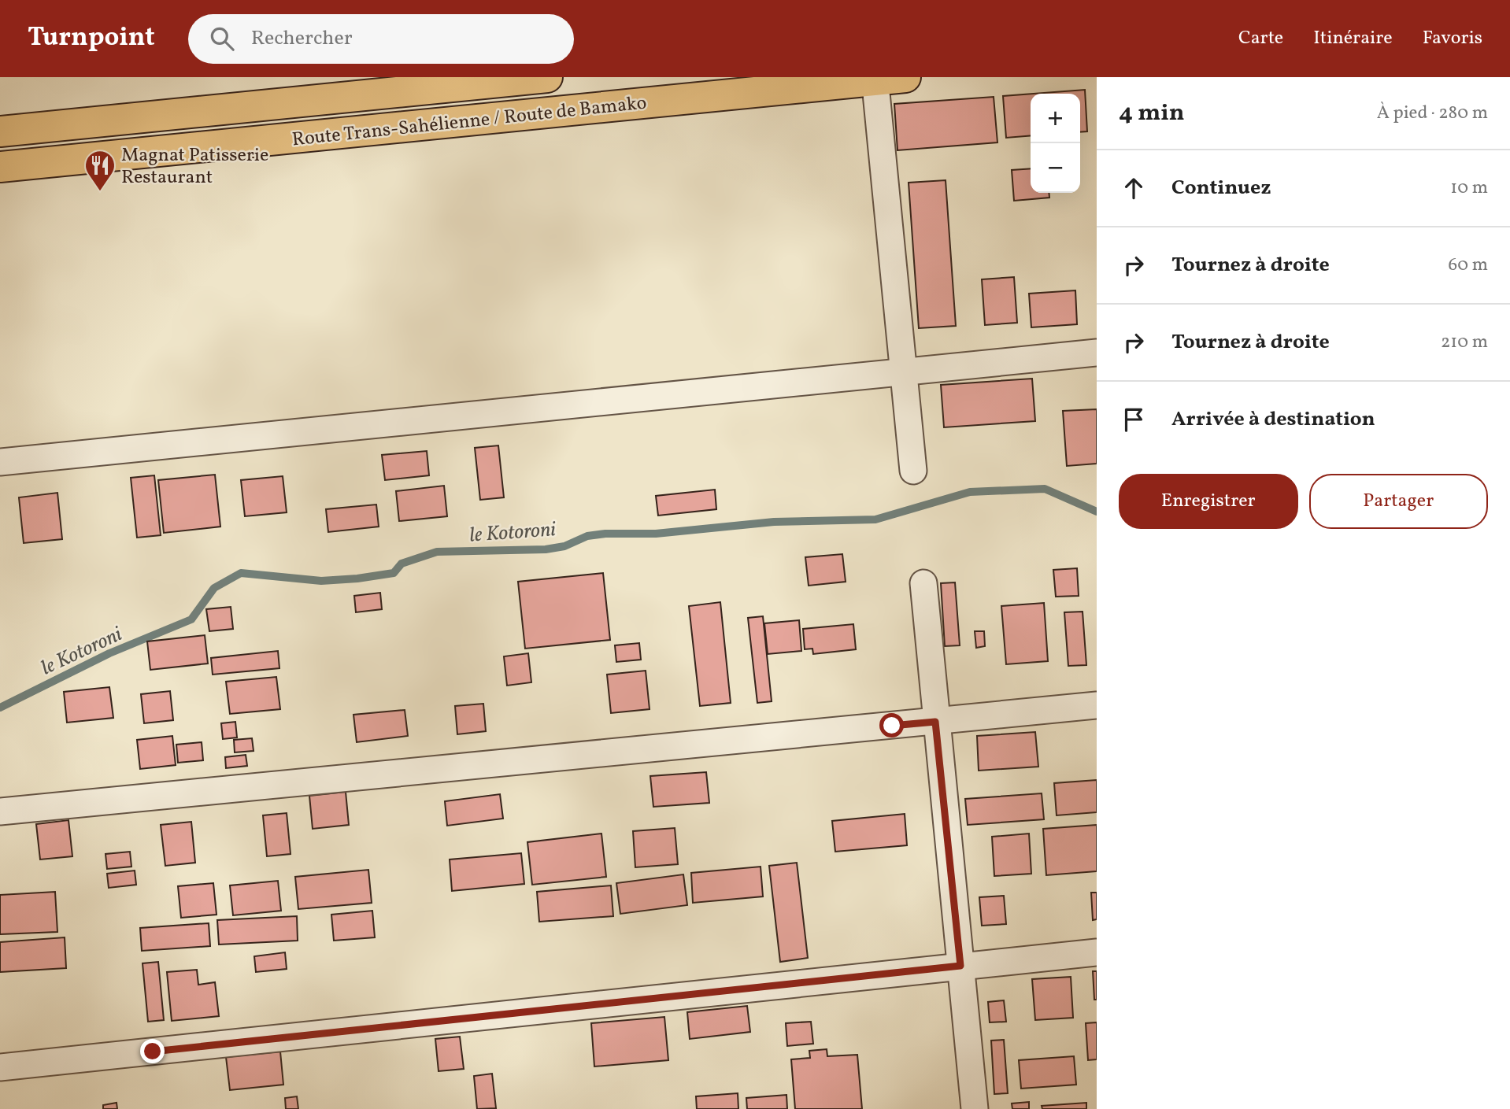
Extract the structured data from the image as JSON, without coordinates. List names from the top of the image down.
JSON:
{
  "streets": {
    "highway": ["Route Trans-Sahélienne / Route de Bamako"]
  },
  "water": ["le Kotoroni"],
  "places": {
    "restaurant": ["Magnat Patisserie Restaurant"]
  },
  "page": {
    "header": "Turnpoint",
    "search": "Rechercher",
    "nav": ["Carte", "Itinéraire", "Favoris"],
    "heading": ["4 min", "À pied · 280 m"],
    "map_buttons": ["+", "−"],
    "list": [
      ["Continuez", "10 m"],
      ["Tournez à droite", "60 m"],
      ["Tournez à droite", "210 m"],
      "Arrivée à destination"
    ],
    "buttons": ["Enregistrer", "Partager"]
  }
}
